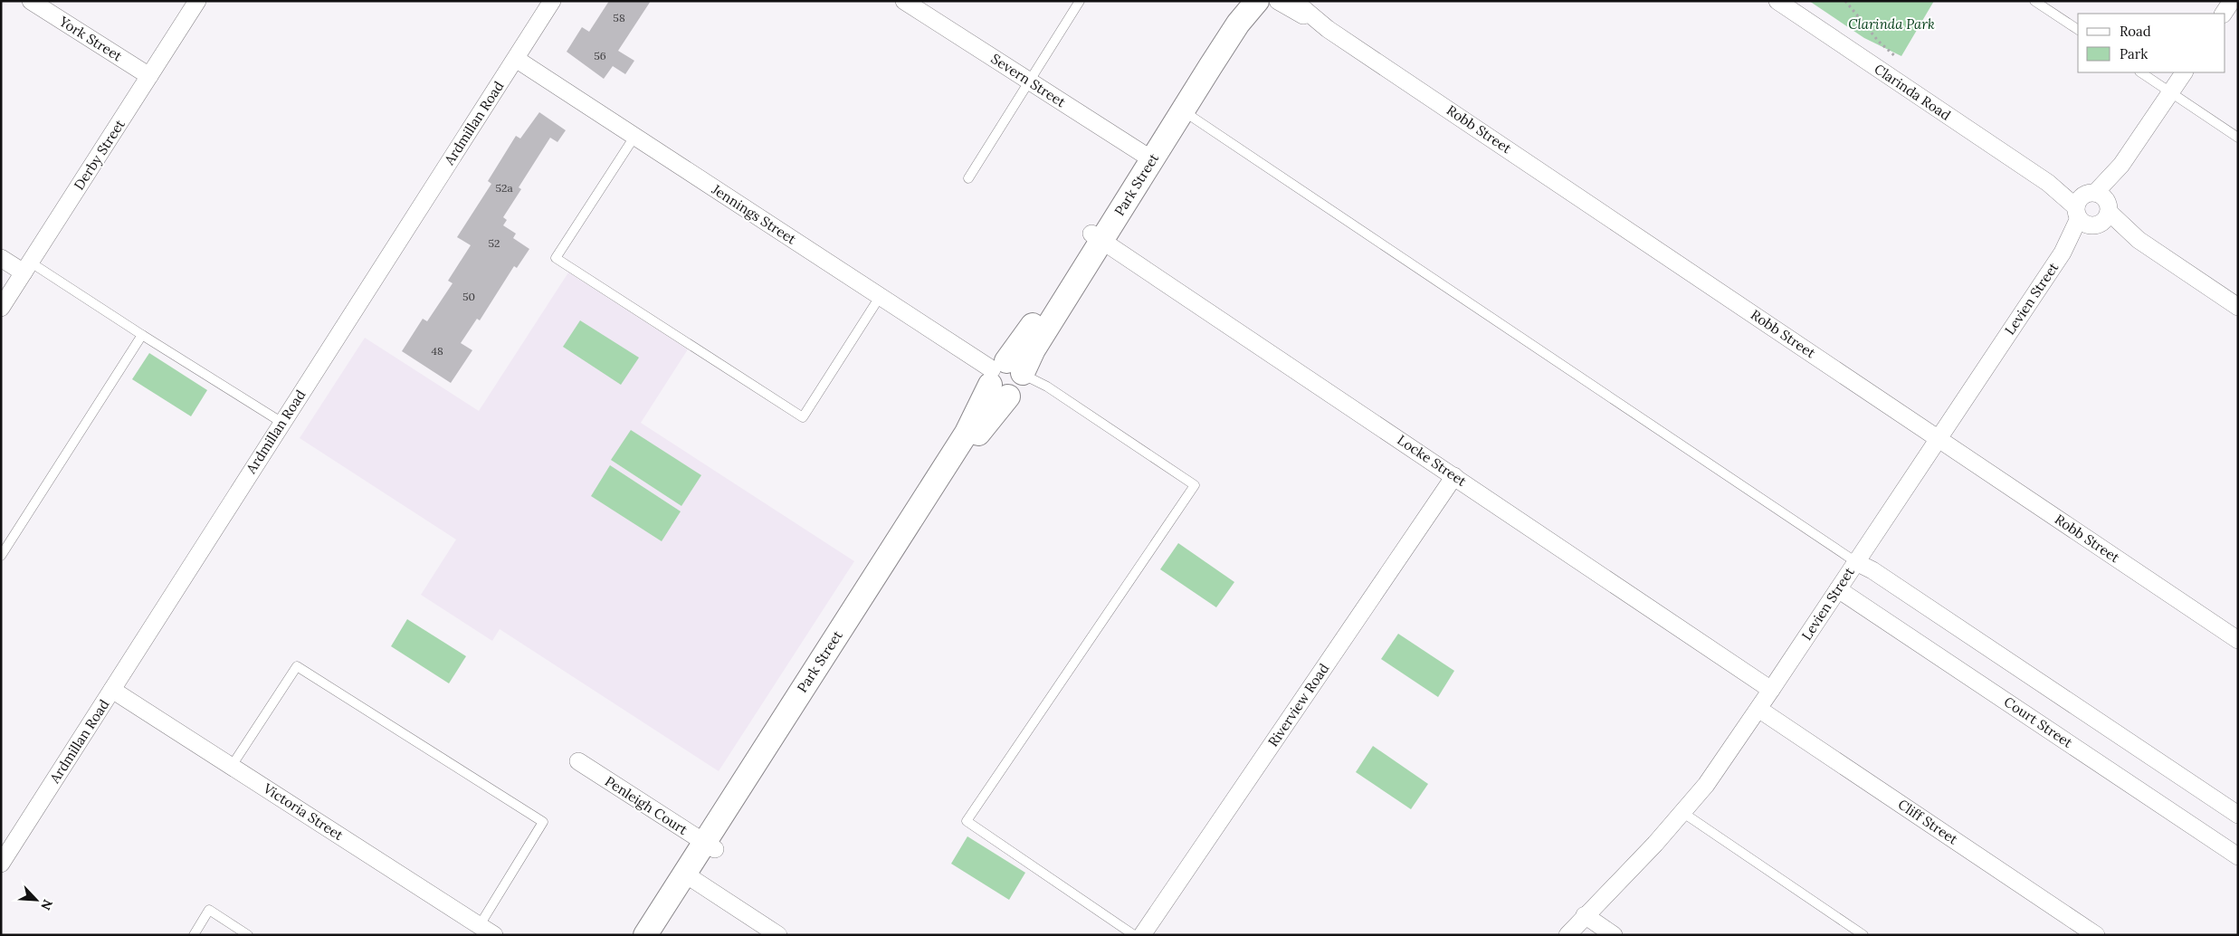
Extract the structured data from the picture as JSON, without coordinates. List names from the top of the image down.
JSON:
{
  "streets": {
    "street": [
      "York Street",
      "Severn Street",
      "Clarinda Road",
      "Ardmillan Road",
      "Robb Street",
      "Derby Street",
      "Park Street",
      "Jennings Street",
      "Levien Street",
      "Locke Street",
      "Riverview Road",
      "Court Street",
      "Penleigh Court",
      "Victoria Street",
      "Cliff Street"
    ]
  },
  "crossings": [
    ["York Street", "Derby Street"],
    ["Severn Street", "Park Street"],
    ["Clarinda Road", "Levien Street"],
    ["Ardmillan Road", "Jennings Street"],
    ["Ardmillan Road", "Victoria Street"],
    ["Robb Street", "Levien Street"],
    ["Park Street", "Jennings Street"],
    ["Park Street", "Locke Street"],
    ["Park Street", "Penleigh Court"],
    ["Levien Street", "Locke Street"],
    ["Levien Street", "Court Street"],
    ["Levien Street", "Cliff Street"],
    ["Locke Street", "Riverview Road"]
  ],
  "parks": ["Clarinda Park"],
  "house_numbers": [
    "58",
    "56",
    "52a",
    "52",
    "50",
    "48"
  ],
  "legend": ["Road", "Park"],
  "north": "bottom right"
}
